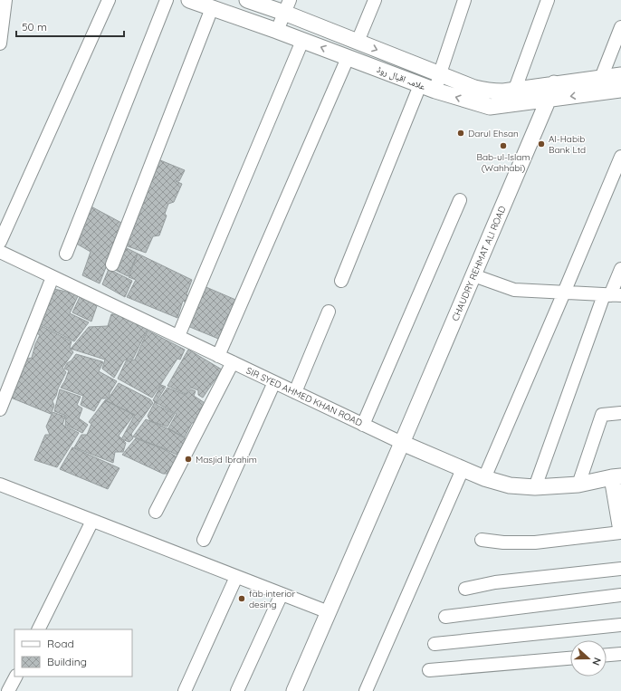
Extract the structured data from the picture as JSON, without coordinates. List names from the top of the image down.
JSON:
{
  "streets": {
    "street": ["علامہ اقبال روڈ", "CHAUDRY REHMAT ALI ROAD", "SIR SYED AHMED KHAN ROAD"]
  },
  "crossings": [
    ["علامہ اقبال روڈ", "CHAUDRY REHMAT ALI ROAD"],
    ["CHAUDRY REHMAT ALI ROAD", "SIR SYED AHMED KHAN ROAD"]
  ],
  "places": [
    "Darul Ehsan",
    "Al-Habib Bank Ltd",
    "Bab-ul-Islam (Wahhabi)",
    "Masjid Ibrahim",
    "fab interior desing"
  ],
  "legend": ["Road", "Building"],
  "scale_bar": "50 m",
  "north": "right"
}
